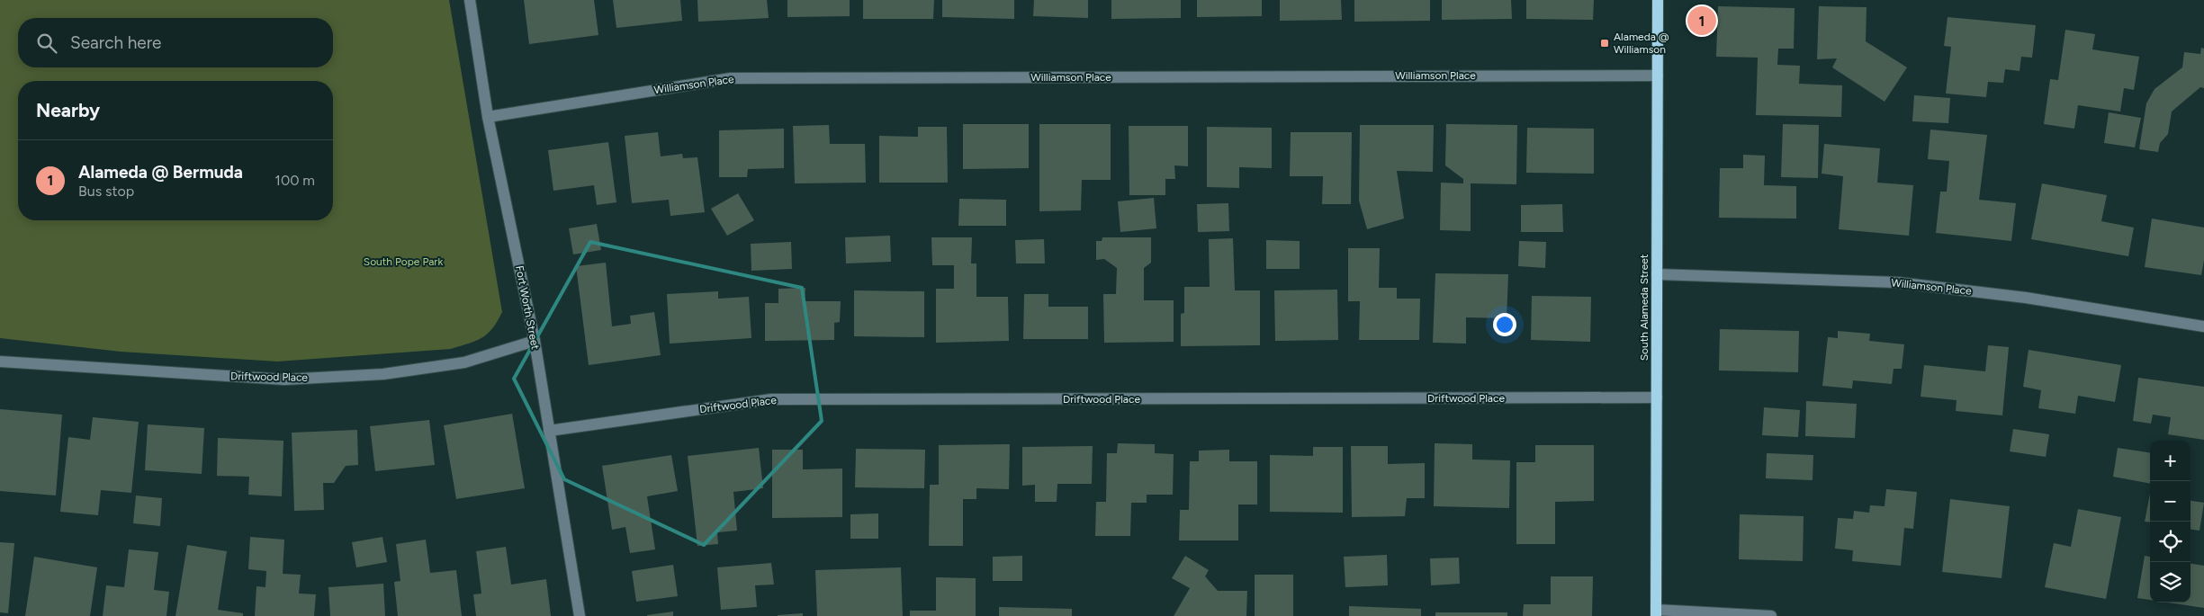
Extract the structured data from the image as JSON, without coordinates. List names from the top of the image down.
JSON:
{
  "streets": {
    "main road": ["South Alameda Street"],
    "street": ["Williamson Place", "Fort Worth Street", "Driftwood Place"]
  },
  "crossings": [
    ["Williamson Place", "Fort Worth Street"],
    ["Williamson Place", "South Alameda Street"],
    ["Fort Worth Street", "Driftwood Place"],
    ["South Alameda Street", "Driftwood Place"]
  ],
  "parks": ["South Pope Park"],
  "places": {
    "transit": ["Alameda @ Williamson"]
  },
  "page": {
    "pins": "1",
    "search": "Search here",
    "heading": "Nearby",
    "list": [
      {
        "mark": "1",
        "name": "Alameda @ Bermuda",
        "note": "Bus stop",
        "value": "100 m"
      }
    ],
    "map_buttons": ["+", "−"]
  }
}
